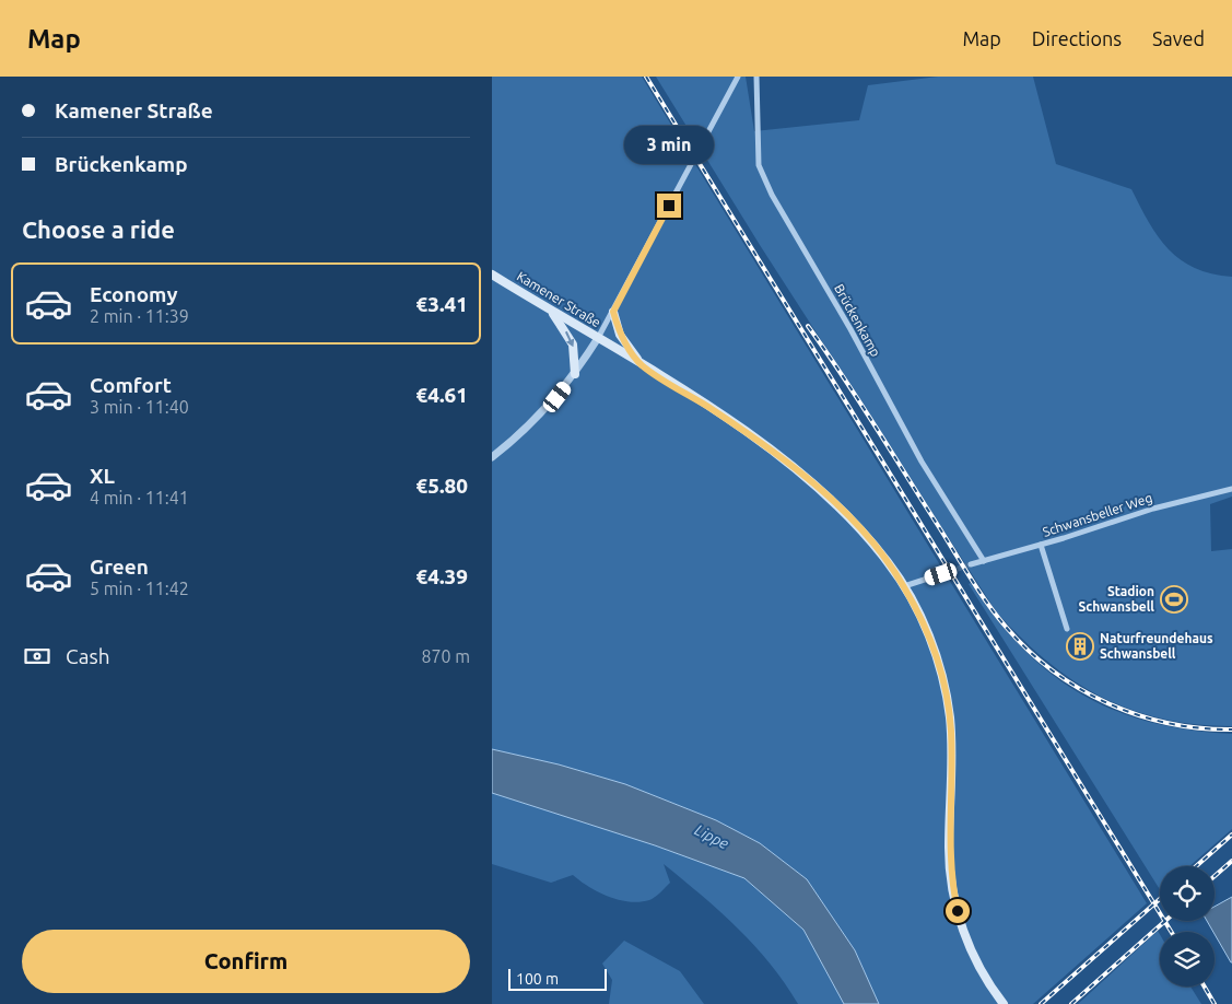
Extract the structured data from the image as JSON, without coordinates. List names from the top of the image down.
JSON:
{
  "streets": {
    "main road": ["Kamener Straße"],
    "street": ["Brückenkamp", "Schwansbeller Weg"]
  },
  "crossings": [
    ["Brückenkamp", "Schwansbeller Weg"]
  ],
  "water": ["Lippe"],
  "places": {
    "sports": ["Stadion Schwansbell"],
    "building": ["Naturfreundehaus Schwansbell"]
  },
  "scale_bar": "100 m",
  "page": {
    "header": "Map",
    "nav": ["Map", "Directions", "Saved"],
    "banner": ["Kamener Straße", "Brückenkamp"],
    "bubble": "3 min",
    "heading": "Choose a ride",
    "list": [
      {
        "name": "Economy",
        "note": "2 min · 11:39",
        "value": "€3.41"
      },
      {
        "name": "Comfort",
        "note": "3 min · 11:40",
        "value": "€4.61"
      },
      {
        "name": "XL",
        "note": "4 min · 11:41",
        "value": "€5.80"
      },
      {
        "name": "Green",
        "note": "5 min · 11:42",
        "value": "€4.39"
      }
    ],
    "pay": ["Cash", "870 m"],
    "buttons": "Confirm",
    "scale": "100 m"
  }
}
